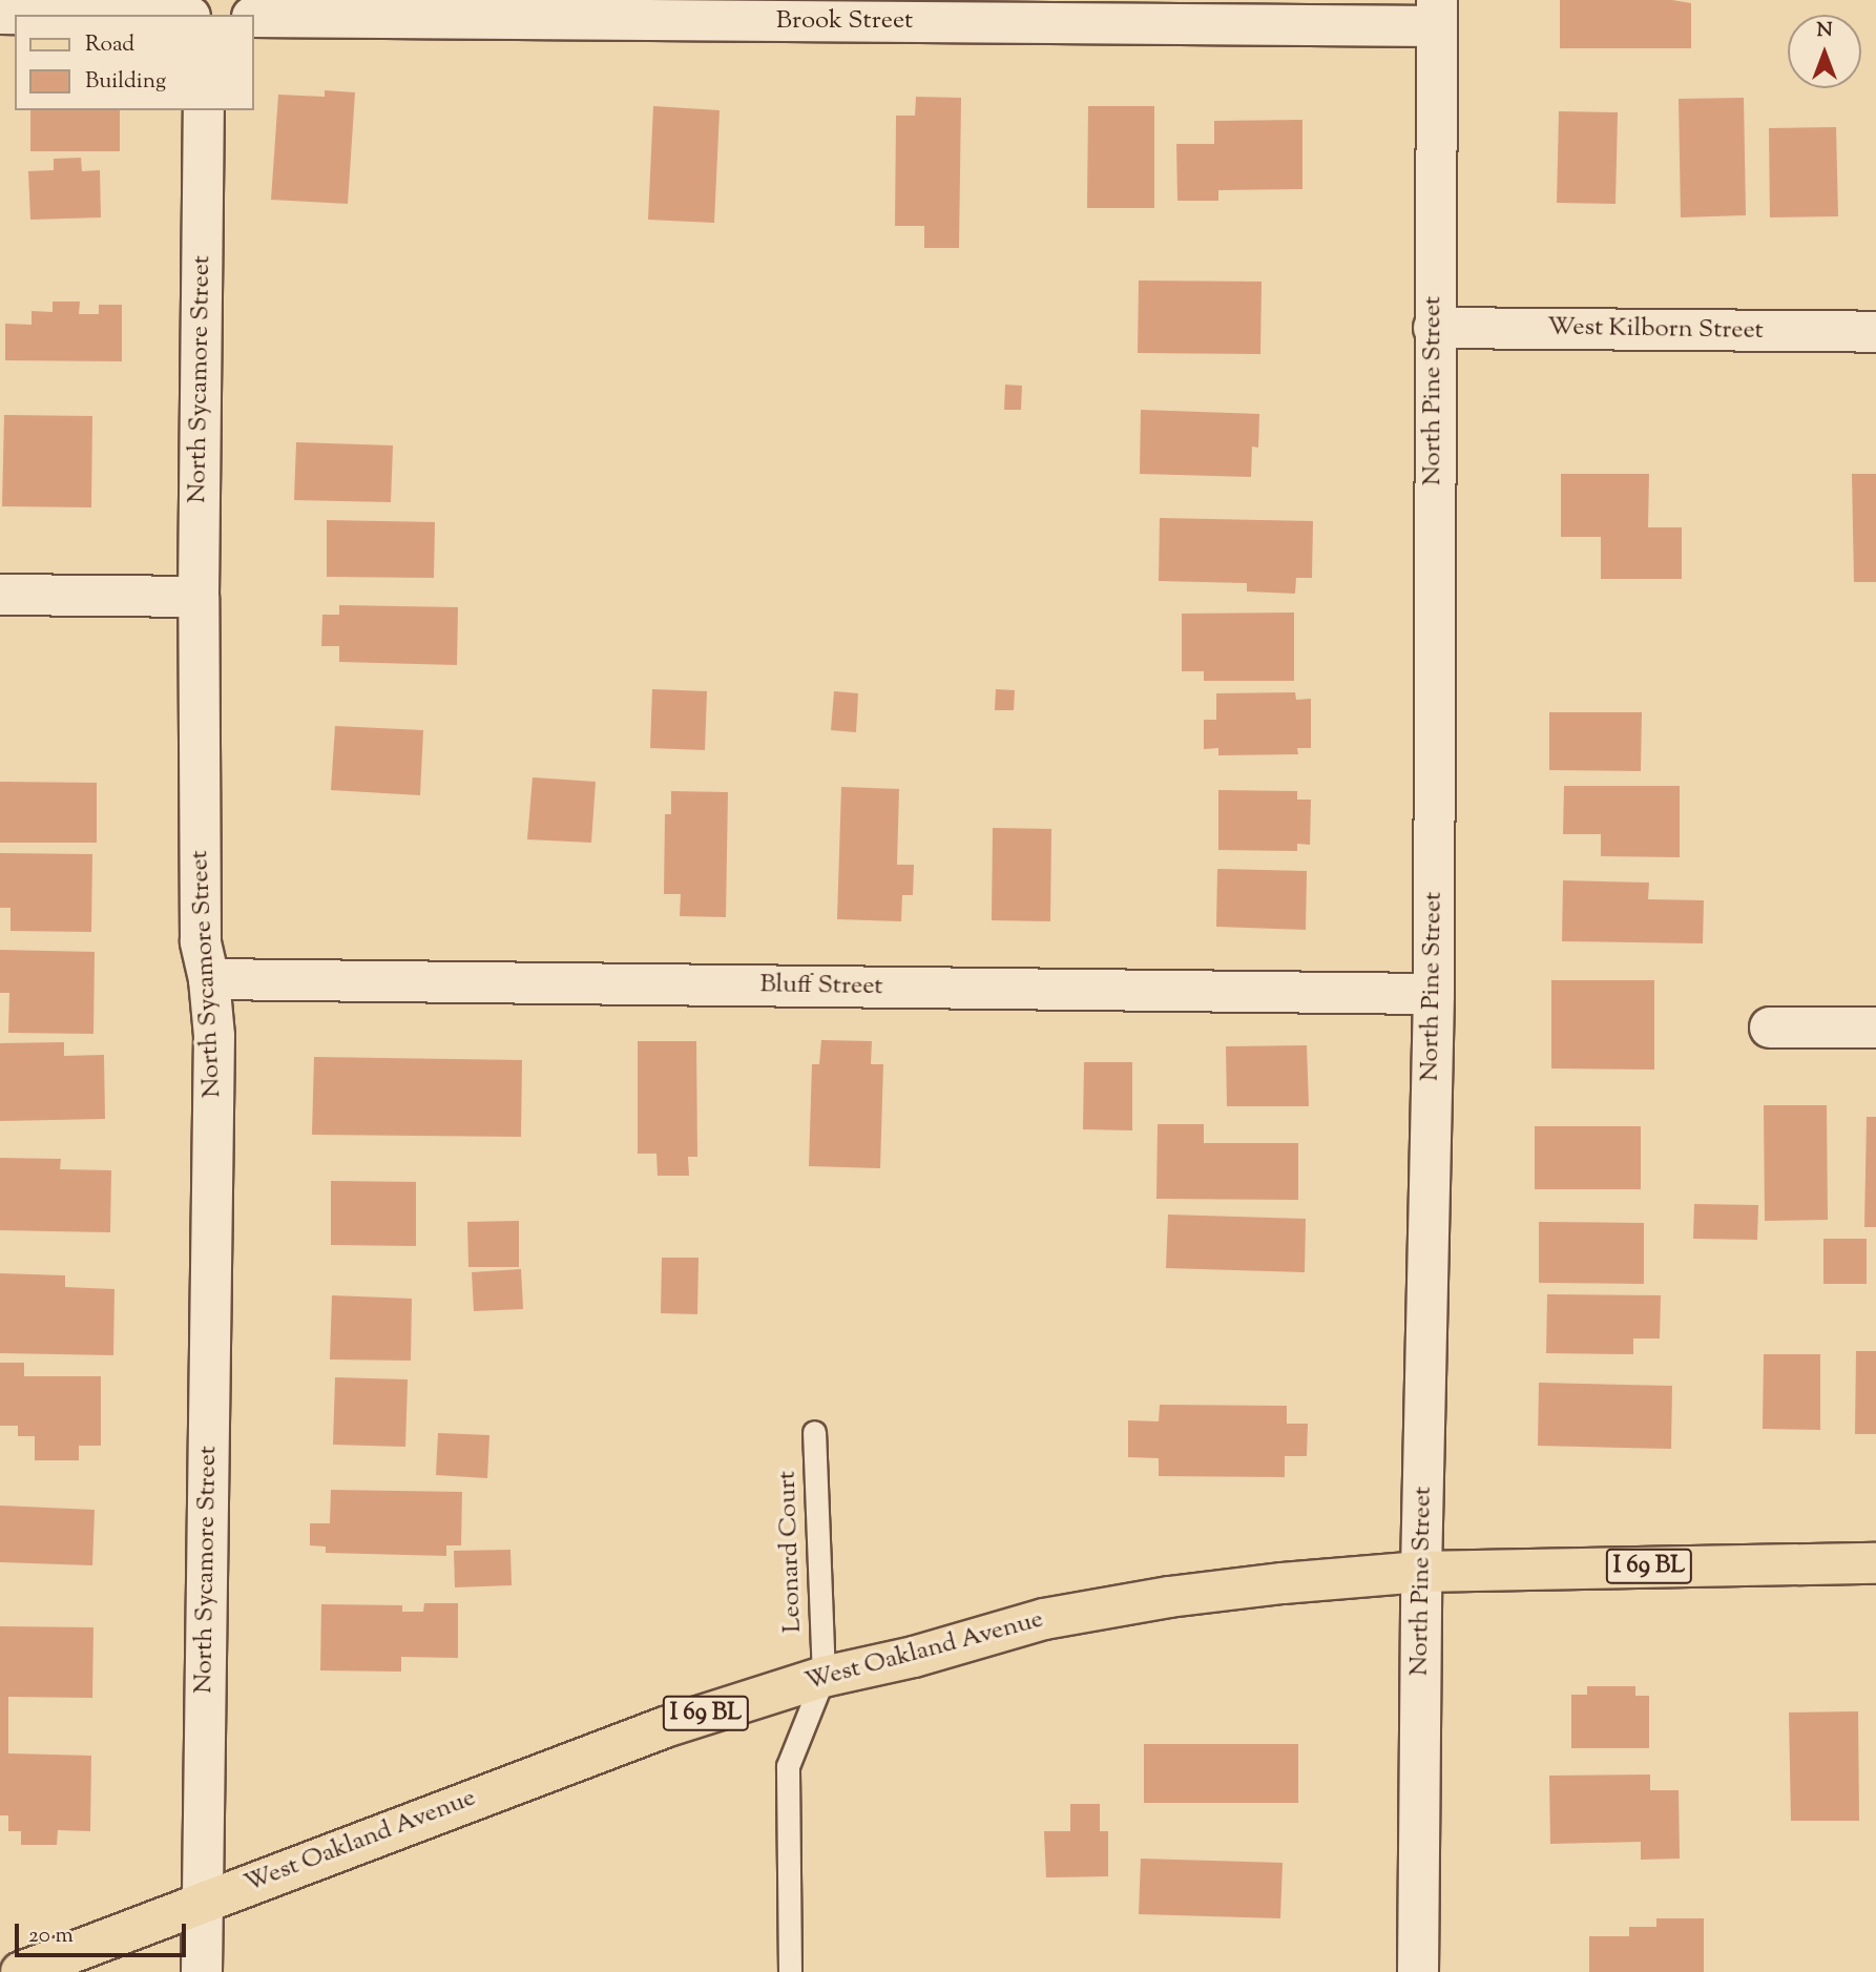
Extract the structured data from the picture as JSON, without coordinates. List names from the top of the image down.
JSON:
{
  "streets": {
    "main road": ["I 69 BL", "West Oakland Avenue"],
    "street": [
      "Brook Street",
      "West Kilborn Street",
      "North Sycamore Street",
      "North Pine Street",
      "Bluff Street"
    ],
    "lane": ["Leonard Court"]
  },
  "crossings": [
    ["Brook Street", "North Pine Street"],
    ["West Kilborn Street", "North Pine Street"],
    ["North Sycamore Street", "Bluff Street"],
    ["North Sycamore Street", "West Oakland Avenue"],
    ["North Pine Street", "Bluff Street"],
    ["North Pine Street", "West Oakland Avenue"],
    ["Leonard Court", "West Oakland Avenue"]
  ],
  "legend": ["Road", "Building"],
  "scale_bar": "20 m",
  "north": "top"
}
